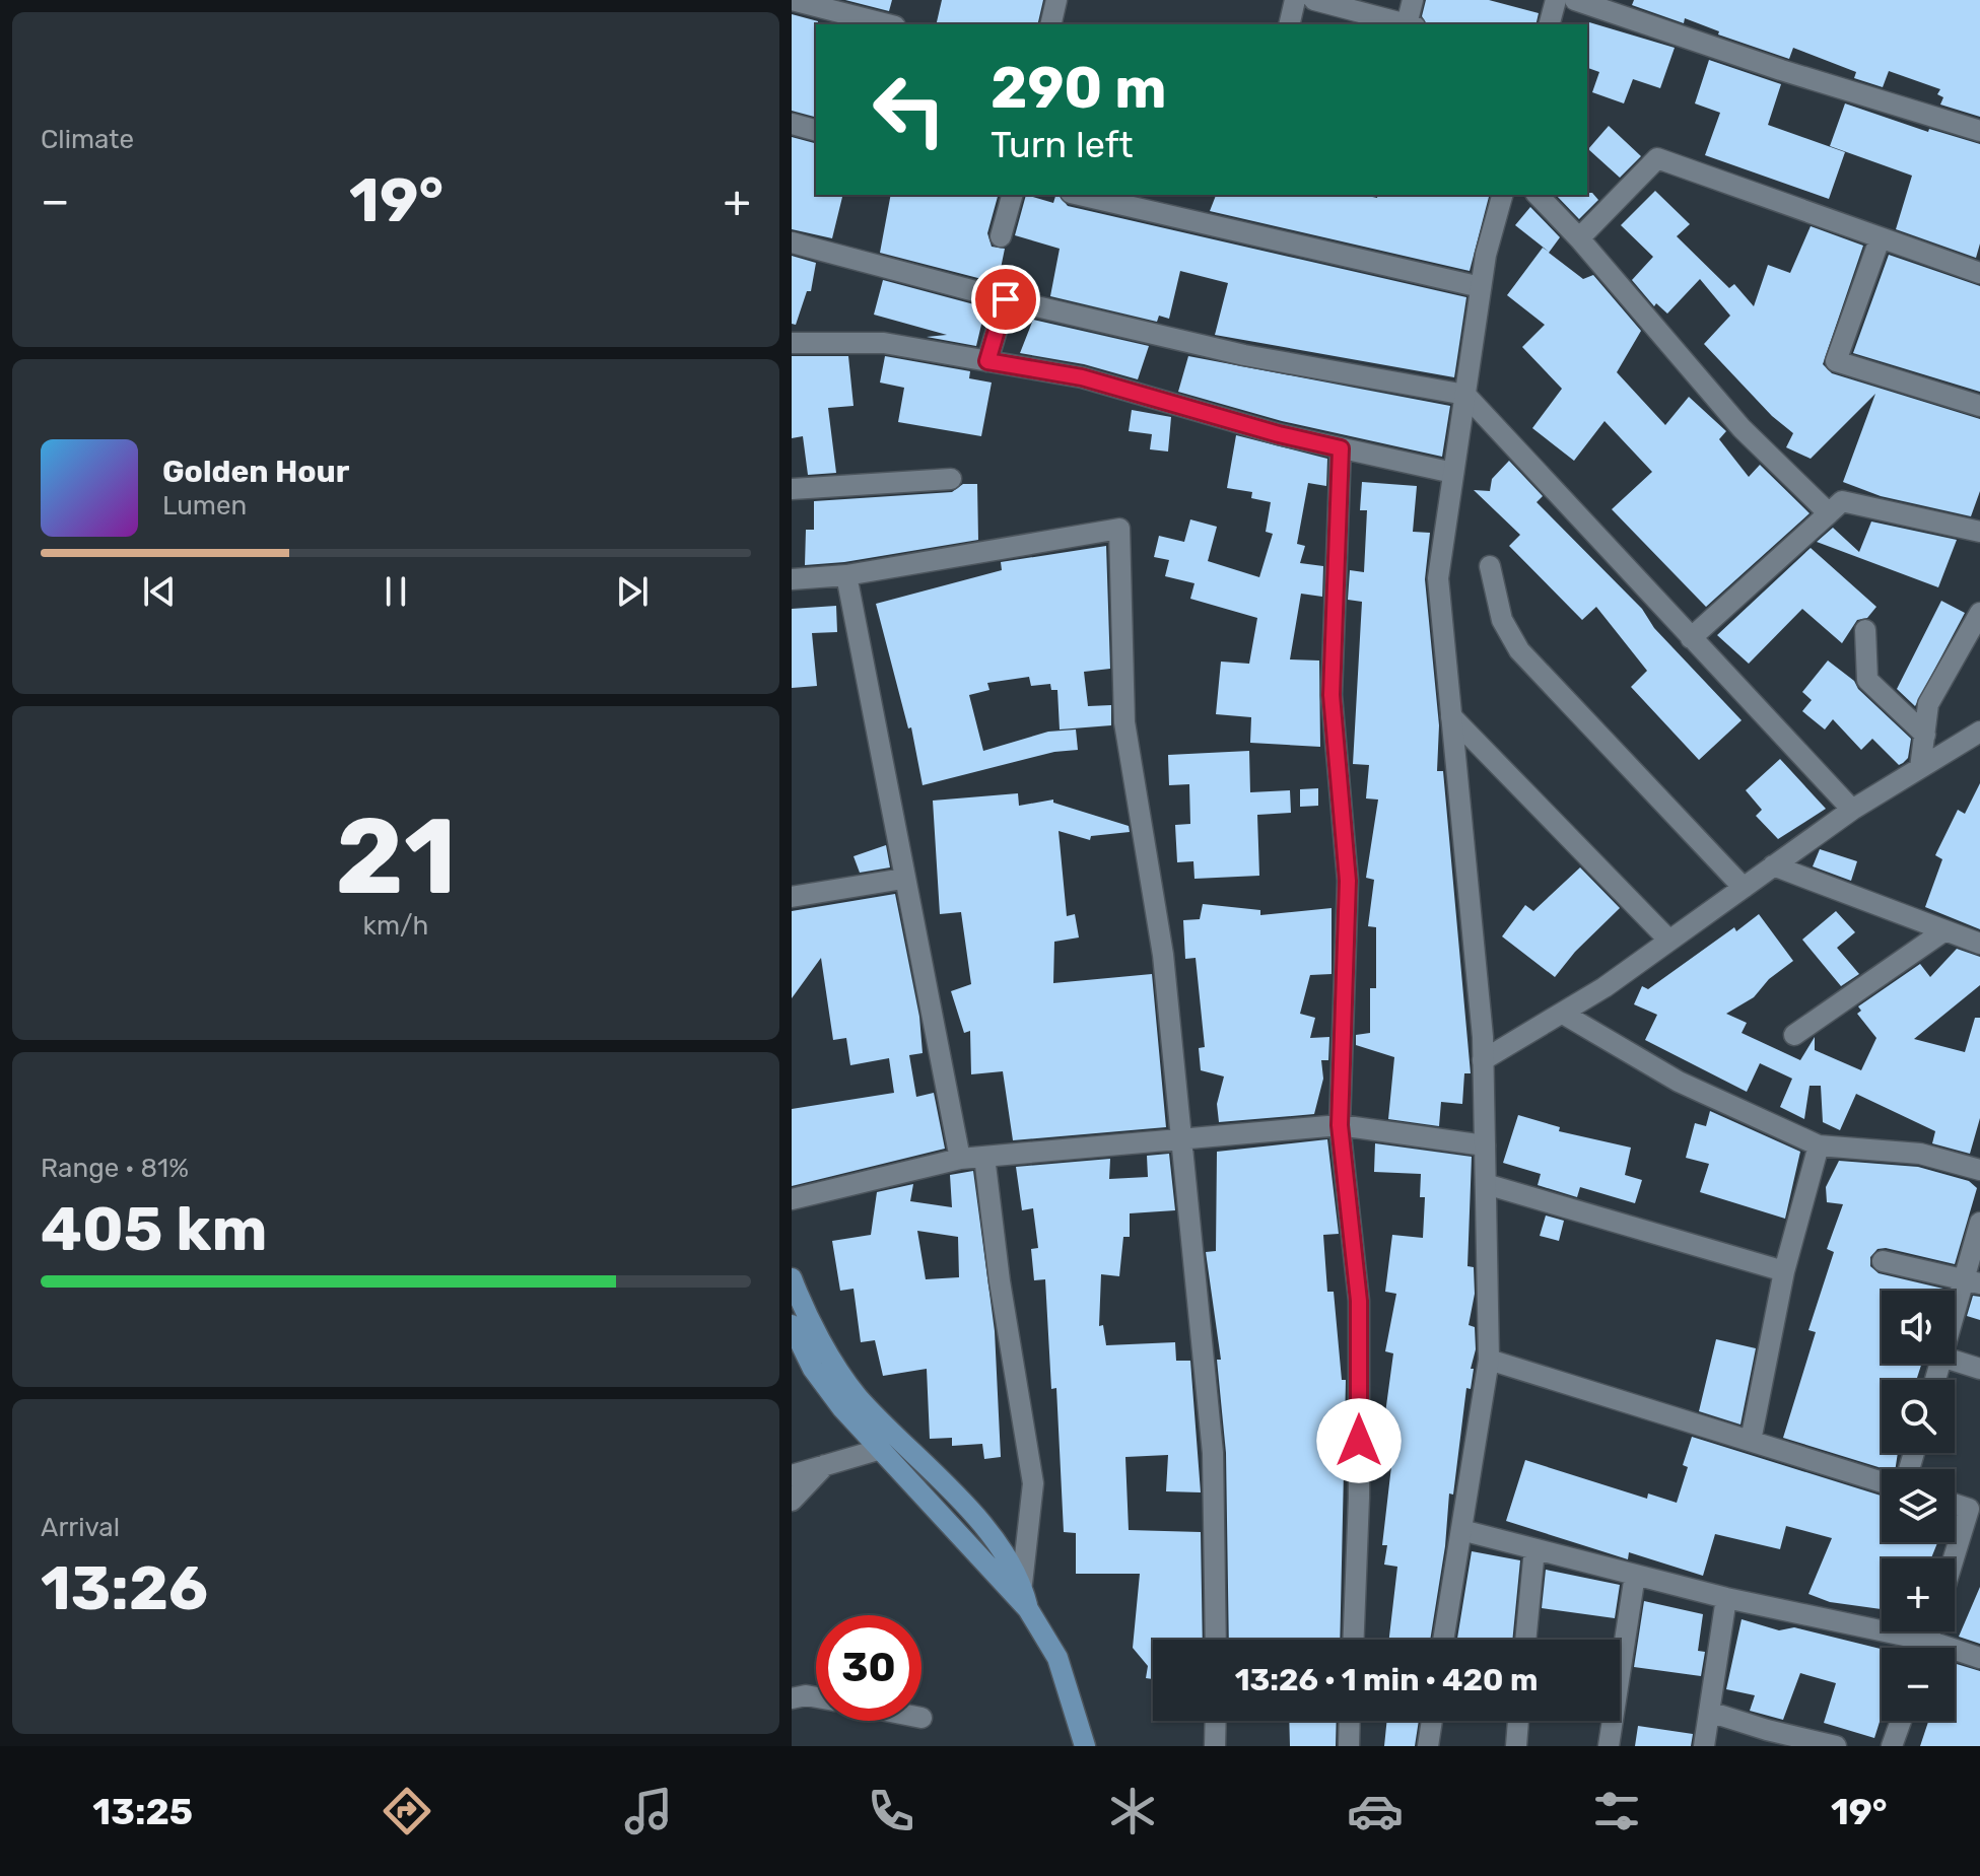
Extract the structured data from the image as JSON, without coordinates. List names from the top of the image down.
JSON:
{
  "page": {
    "tile": [
      "Climate",
      ["21", "km/h"],
      ["Range · 81%", "405 km"],
      ["Arrival", "13:26"]
    ],
    "turn": ["290 m", "Turn left"],
    "heat": ["−", "19°", "+"],
    "song": ["Golden Hour", "Lumen"],
    "map_buttons": ["+", "−"],
    "limit": "30",
    "trip": "13:26 · 1 min · 420 m",
    "tabs": ["13:25", "19°"]
  }
}
